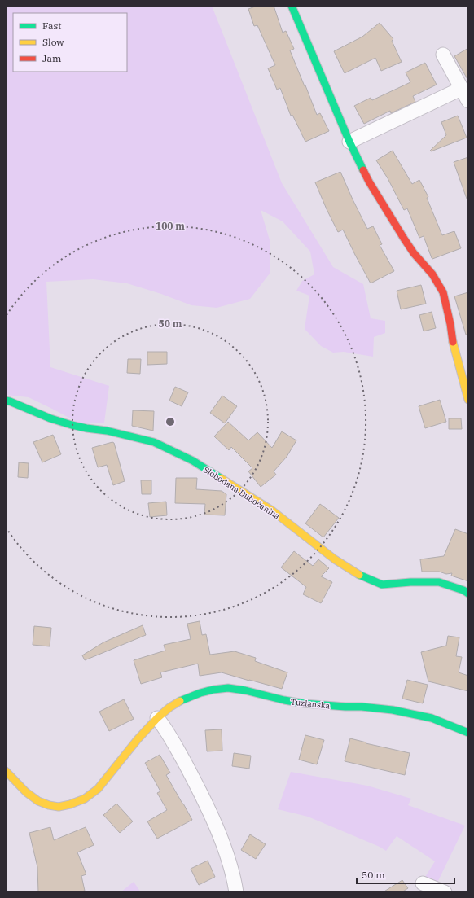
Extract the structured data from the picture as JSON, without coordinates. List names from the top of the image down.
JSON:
{
  "streets": {
    "street": ["Slobodana Dubočanina", "Tuzlanska"]
  },
  "legend": ["Fast", "Slow", "Jam"],
  "scale_bar": "50 m",
  "rings": ["100 m", "50 m"]
}
